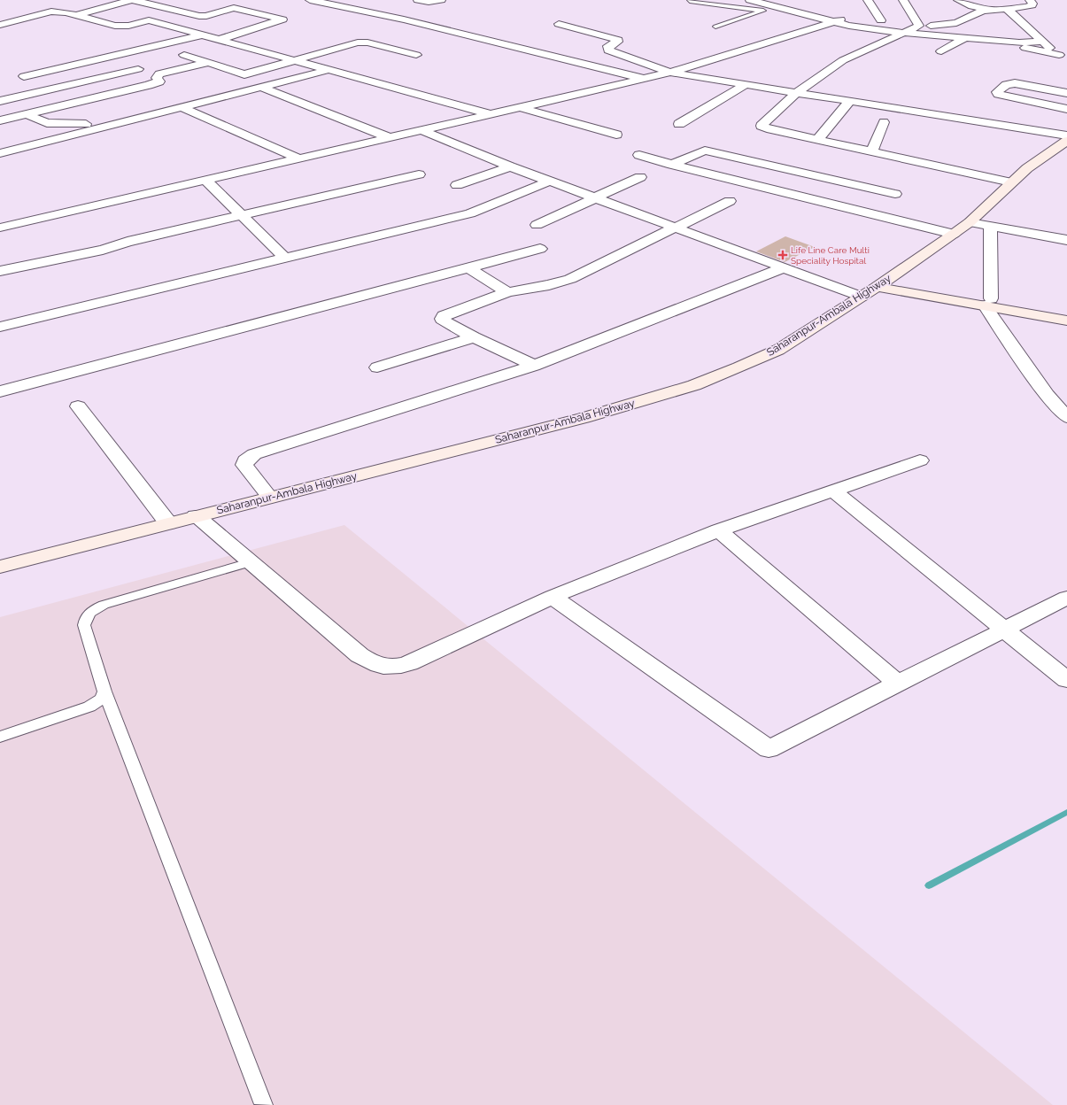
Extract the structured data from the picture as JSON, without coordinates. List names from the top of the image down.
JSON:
{
  "streets": {
    "main road": ["Saharanpur-Ambala Highway"]
  },
  "places": {
    "health": ["Life Line Care Multi Speciality Hospital"]
  }
}
